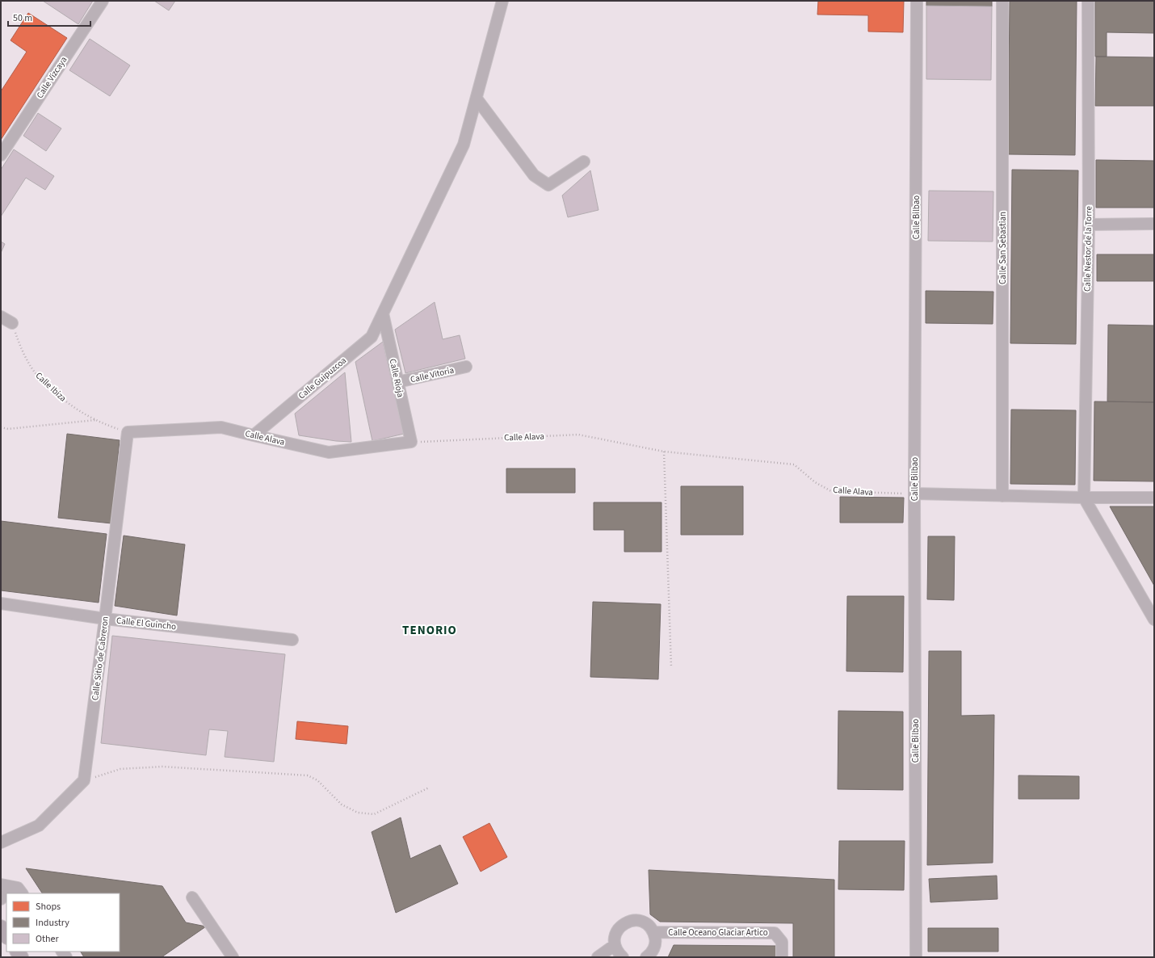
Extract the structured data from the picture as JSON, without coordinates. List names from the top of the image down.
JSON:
{
  "streets": {
    "street": [
      "Calle Vizcaya",
      "Calle Bilbao",
      "Calle San Sebastian",
      "Calle Nestor de la Torre",
      "Calle Vitoria",
      "Calle Guipuzcoa",
      "Calle Rioja",
      "Calle Alava",
      "Calle El Guincho",
      "Calle Sitio de Cabreron",
      "Calle Oceano Glaciar Artico"
    ],
    "path": ["Calle Ibiza"]
  },
  "crossings": [
    ["Calle Bilbao", "Calle Alava"],
    ["Calle Vitoria", "Calle Rioja"],
    ["Calle Guipuzcoa", "Calle Rioja"],
    ["Calle Guipuzcoa", "Calle Alava"],
    ["Calle Rioja", "Calle Alava"],
    ["Calle Ibiza", "Calle Alava"],
    ["Calle Ibiza", "Calle Sitio de Cabreron"],
    ["Calle Alava", "Calle Sitio de Cabreron"],
    ["Calle El Guincho", "Calle Sitio de Cabreron"]
  ],
  "districts": ["TENORIO"],
  "legend": ["Shops", "Industry", "Other"],
  "scale_bar": "50 m"
}
